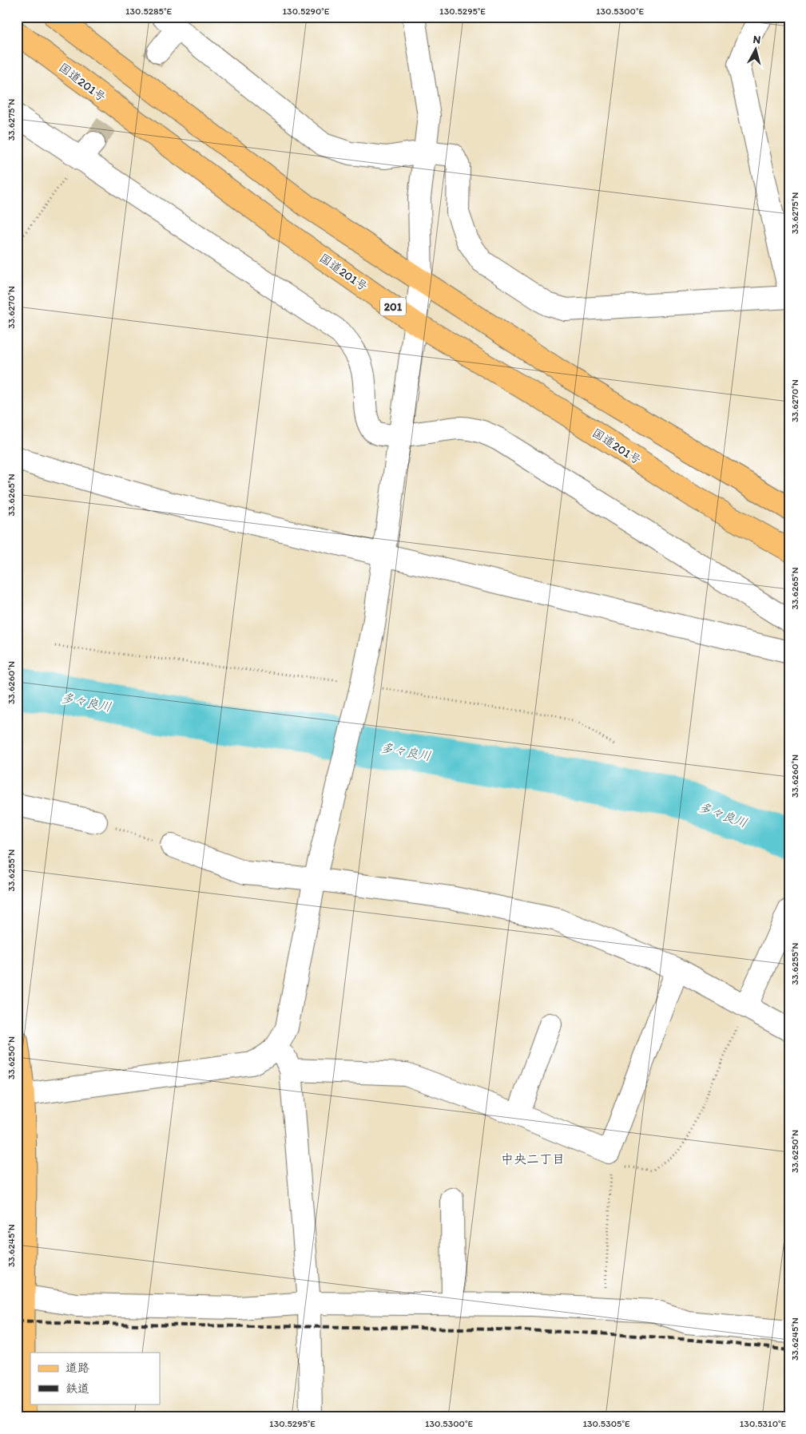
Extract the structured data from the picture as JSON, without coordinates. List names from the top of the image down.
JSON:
{
  "streets": {
    "main road": ["国道201号", "201"]
  },
  "districts": ["中央二丁目"],
  "water": ["多々良川"],
  "legend": ["道路", "鉄道"],
  "north": "top",
  "coordinates": [
    "130.5285°E",
    "130.5290°E",
    "130.5295°E",
    "130.5300°E",
    "33.6275°N",
    "33.6270°N",
    "33.6265°N",
    "33.6260°N",
    "33.6255°N",
    "33.6250°N",
    "33.6245°N",
    "130.5305°E",
    "130.5310°E"
  ]
}
